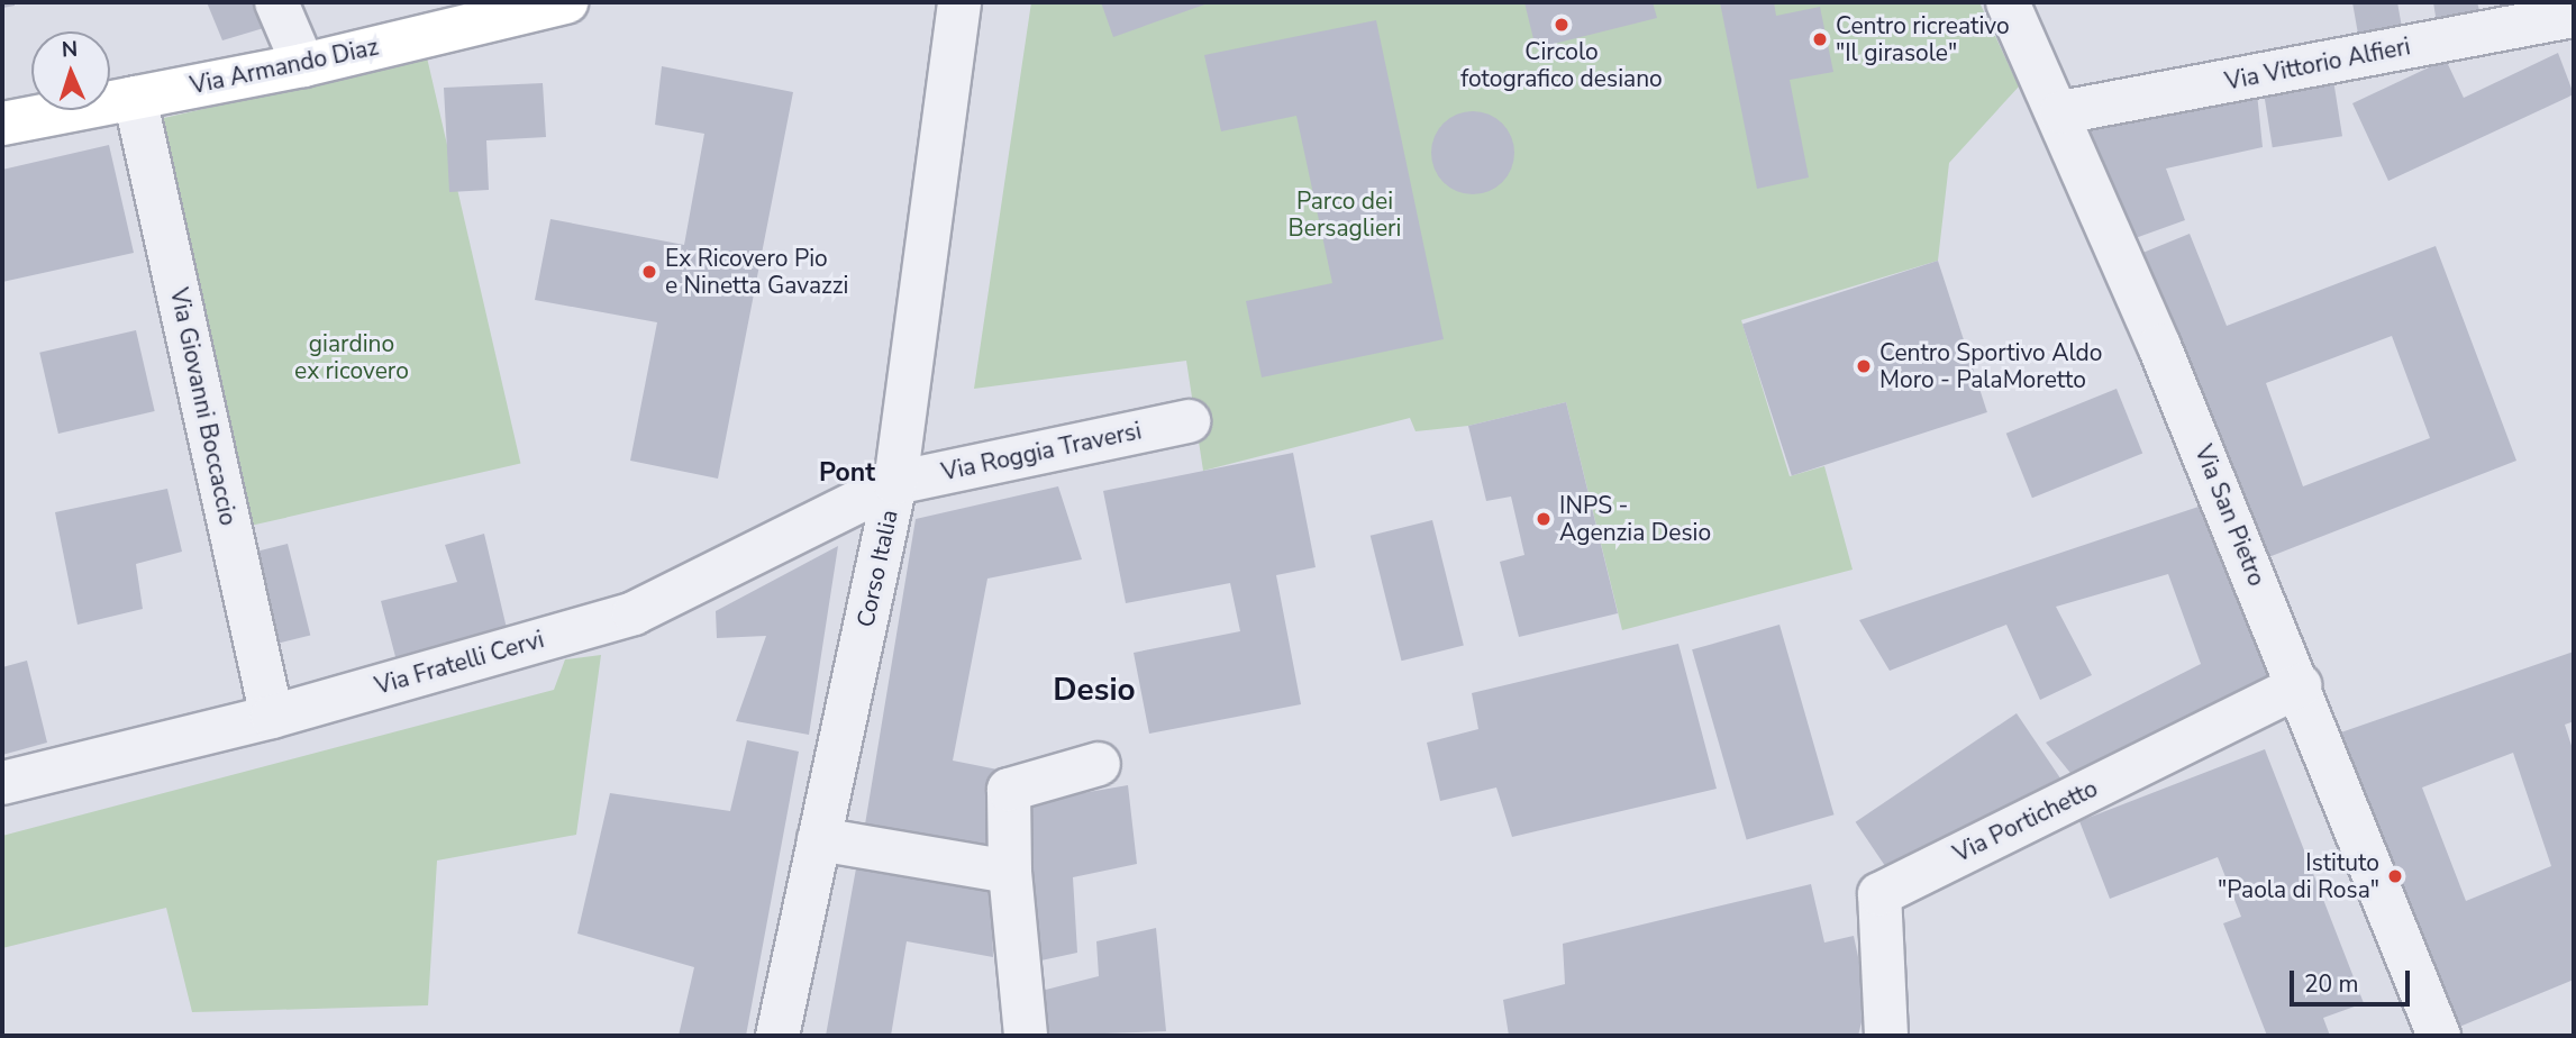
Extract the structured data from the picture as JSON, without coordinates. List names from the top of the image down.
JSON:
{
  "streets": {
    "street": [
      "Via Vittorio Alfieri",
      "Via Armando Diaz",
      "Via Giovanni Boccaccio",
      "Via Roggia Traversi",
      "Via San Pietro",
      "Corso Italia",
      "Via Fratelli Cervi",
      "Via Portichetto"
    ]
  },
  "crossings": [
    ["Via Vittorio Alfieri", "Via San Pietro"],
    ["Via Armando Diaz", "Via Giovanni Boccaccio"],
    ["Via Giovanni Boccaccio", "Via Fratelli Cervi"],
    ["Via Roggia Traversi", "Corso Italia"],
    ["Via Roggia Traversi", "Via Fratelli Cervi"],
    ["Via San Pietro", "Via Portichetto"],
    ["Corso Italia", "Via Fratelli Cervi"]
  ],
  "districts": ["Pont", "Desio"],
  "parks": ["Parco dei Bersaglieri", "giardino ex ricovero"],
  "places": [
    "Circolo fotografico desiano",
    "Centro ricreativo \"Il girasole\"",
    "Ex Ricovero Pio e Ninetta Gavazzi",
    "Centro Sportivo Aldo Moro - PalaMoretto",
    "INPS - Agenzia Desio",
    "Istituto \"Paola di Rosa\""
  ],
  "scale_bar": "20 m",
  "north": "top"
}
